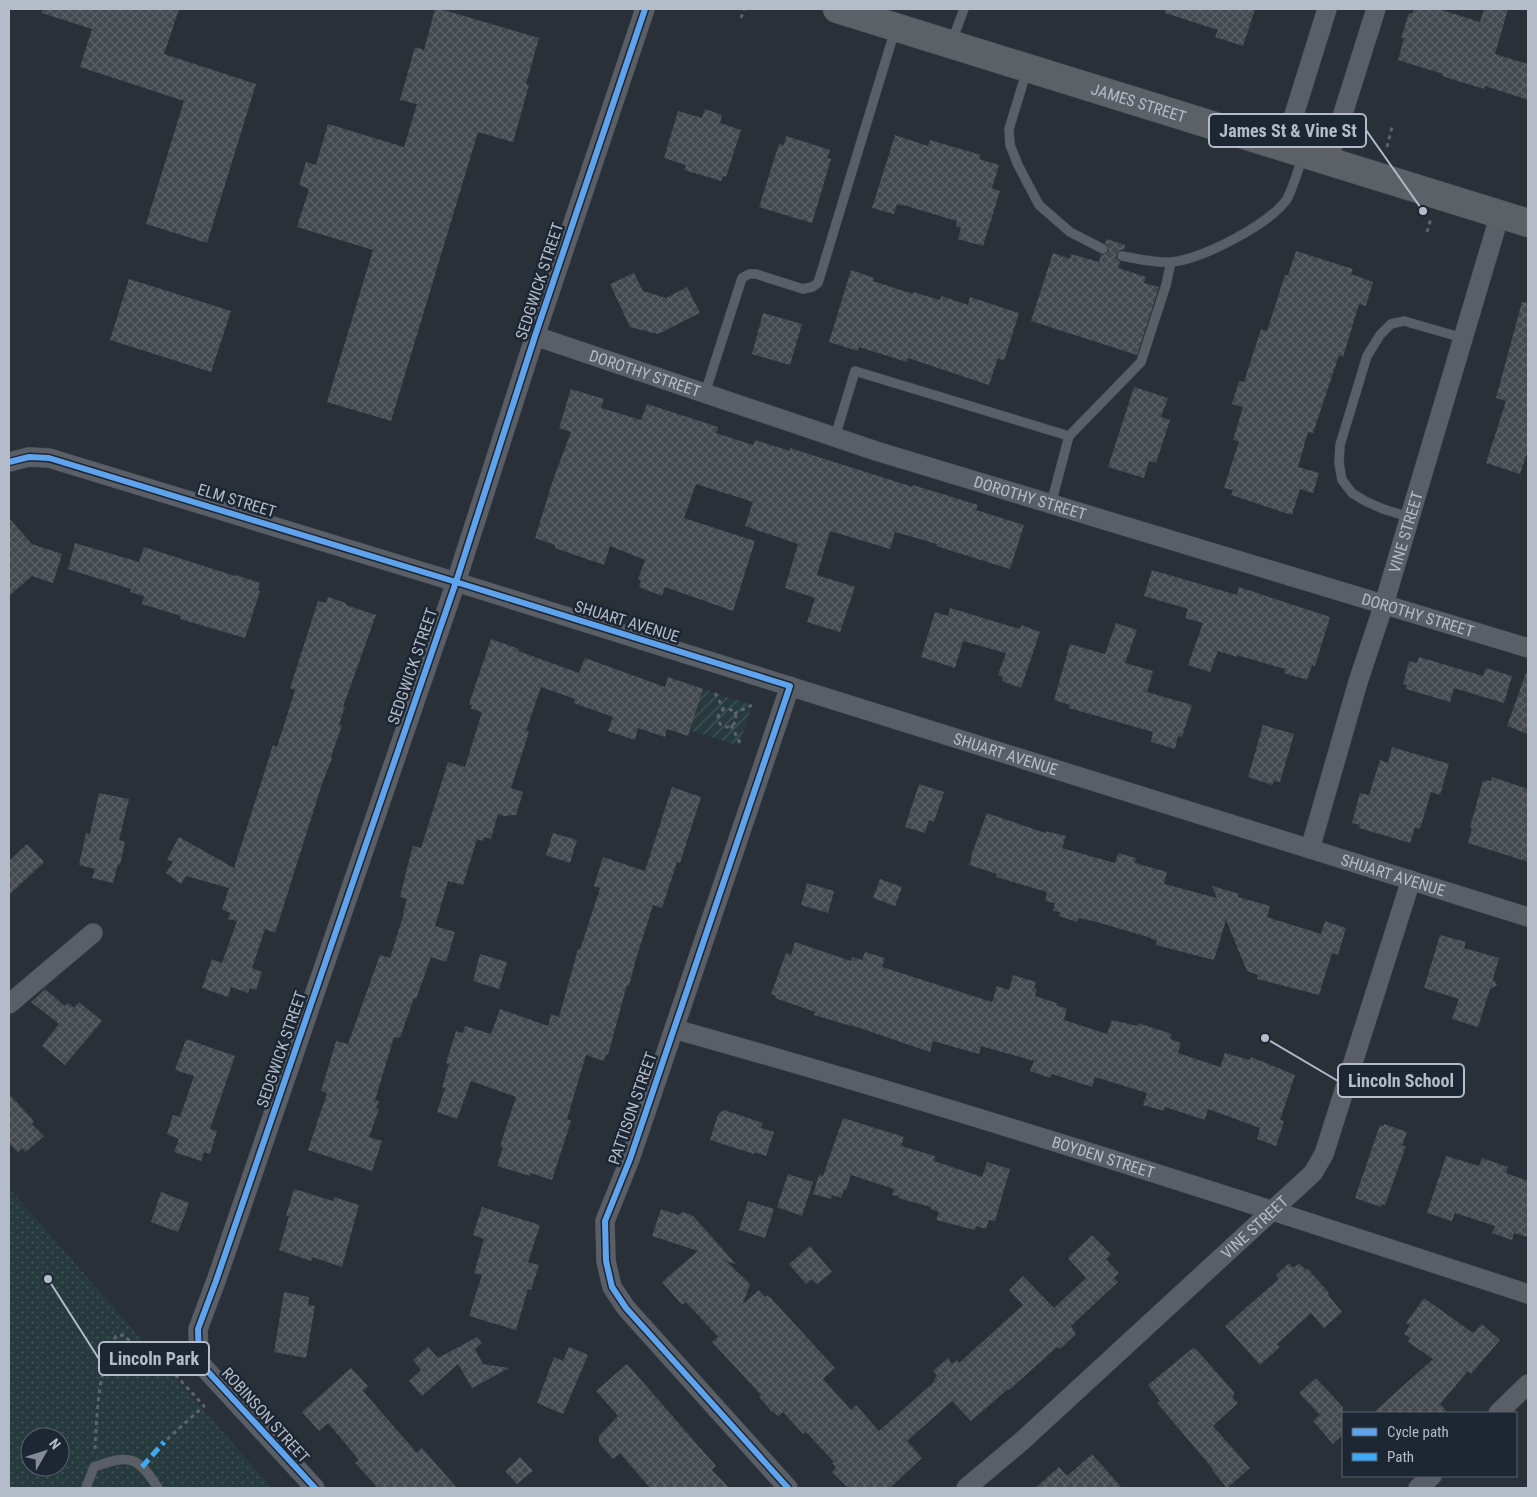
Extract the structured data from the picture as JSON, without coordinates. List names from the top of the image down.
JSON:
{
  "streets": {
    "main road": ["JAMES STREET"],
    "street": [
      "SEDGWICK STREET",
      "DOROTHY STREET",
      "ELM STREET",
      "VINE STREET",
      "SHUART AVENUE",
      "PATTISON STREET",
      "BOYDEN STREET",
      "ROBINSON STREET"
    ]
  },
  "crossings": [
    ["JAMES STREET", "VINE STREET"],
    ["SEDGWICK STREET", "DOROTHY STREET"],
    ["SEDGWICK STREET", "ELM STREET"],
    ["SEDGWICK STREET", "SHUART AVENUE"],
    ["SEDGWICK STREET", "ROBINSON STREET"],
    ["DOROTHY STREET", "VINE STREET"],
    ["ELM STREET", "SHUART AVENUE"],
    ["VINE STREET", "SHUART AVENUE"],
    ["VINE STREET", "BOYDEN STREET"],
    ["SHUART AVENUE", "PATTISON STREET"],
    ["PATTISON STREET", "BOYDEN STREET"]
  ],
  "places": ["James St & Vine St", "Lincoln School", "Lincoln Park"],
  "legend": ["Cycle path", "Path"],
  "north": "top right"
}
